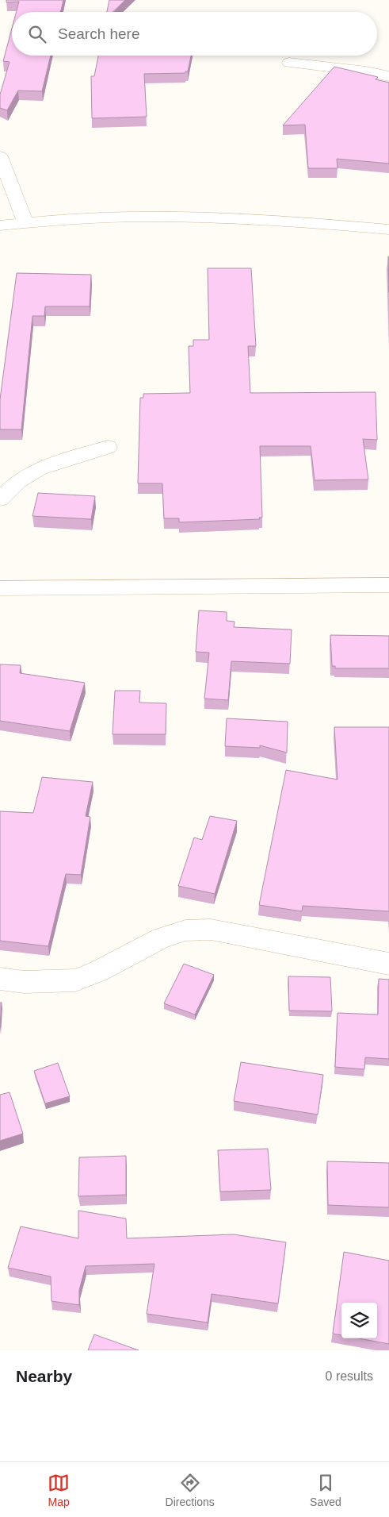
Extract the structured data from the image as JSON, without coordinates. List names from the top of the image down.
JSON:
{
  "page": {
    "search": "Search here",
    "heading": ["Nearby", "0 results"],
    "nav": ["Map", "Directions", "Saved"]
  }
}
